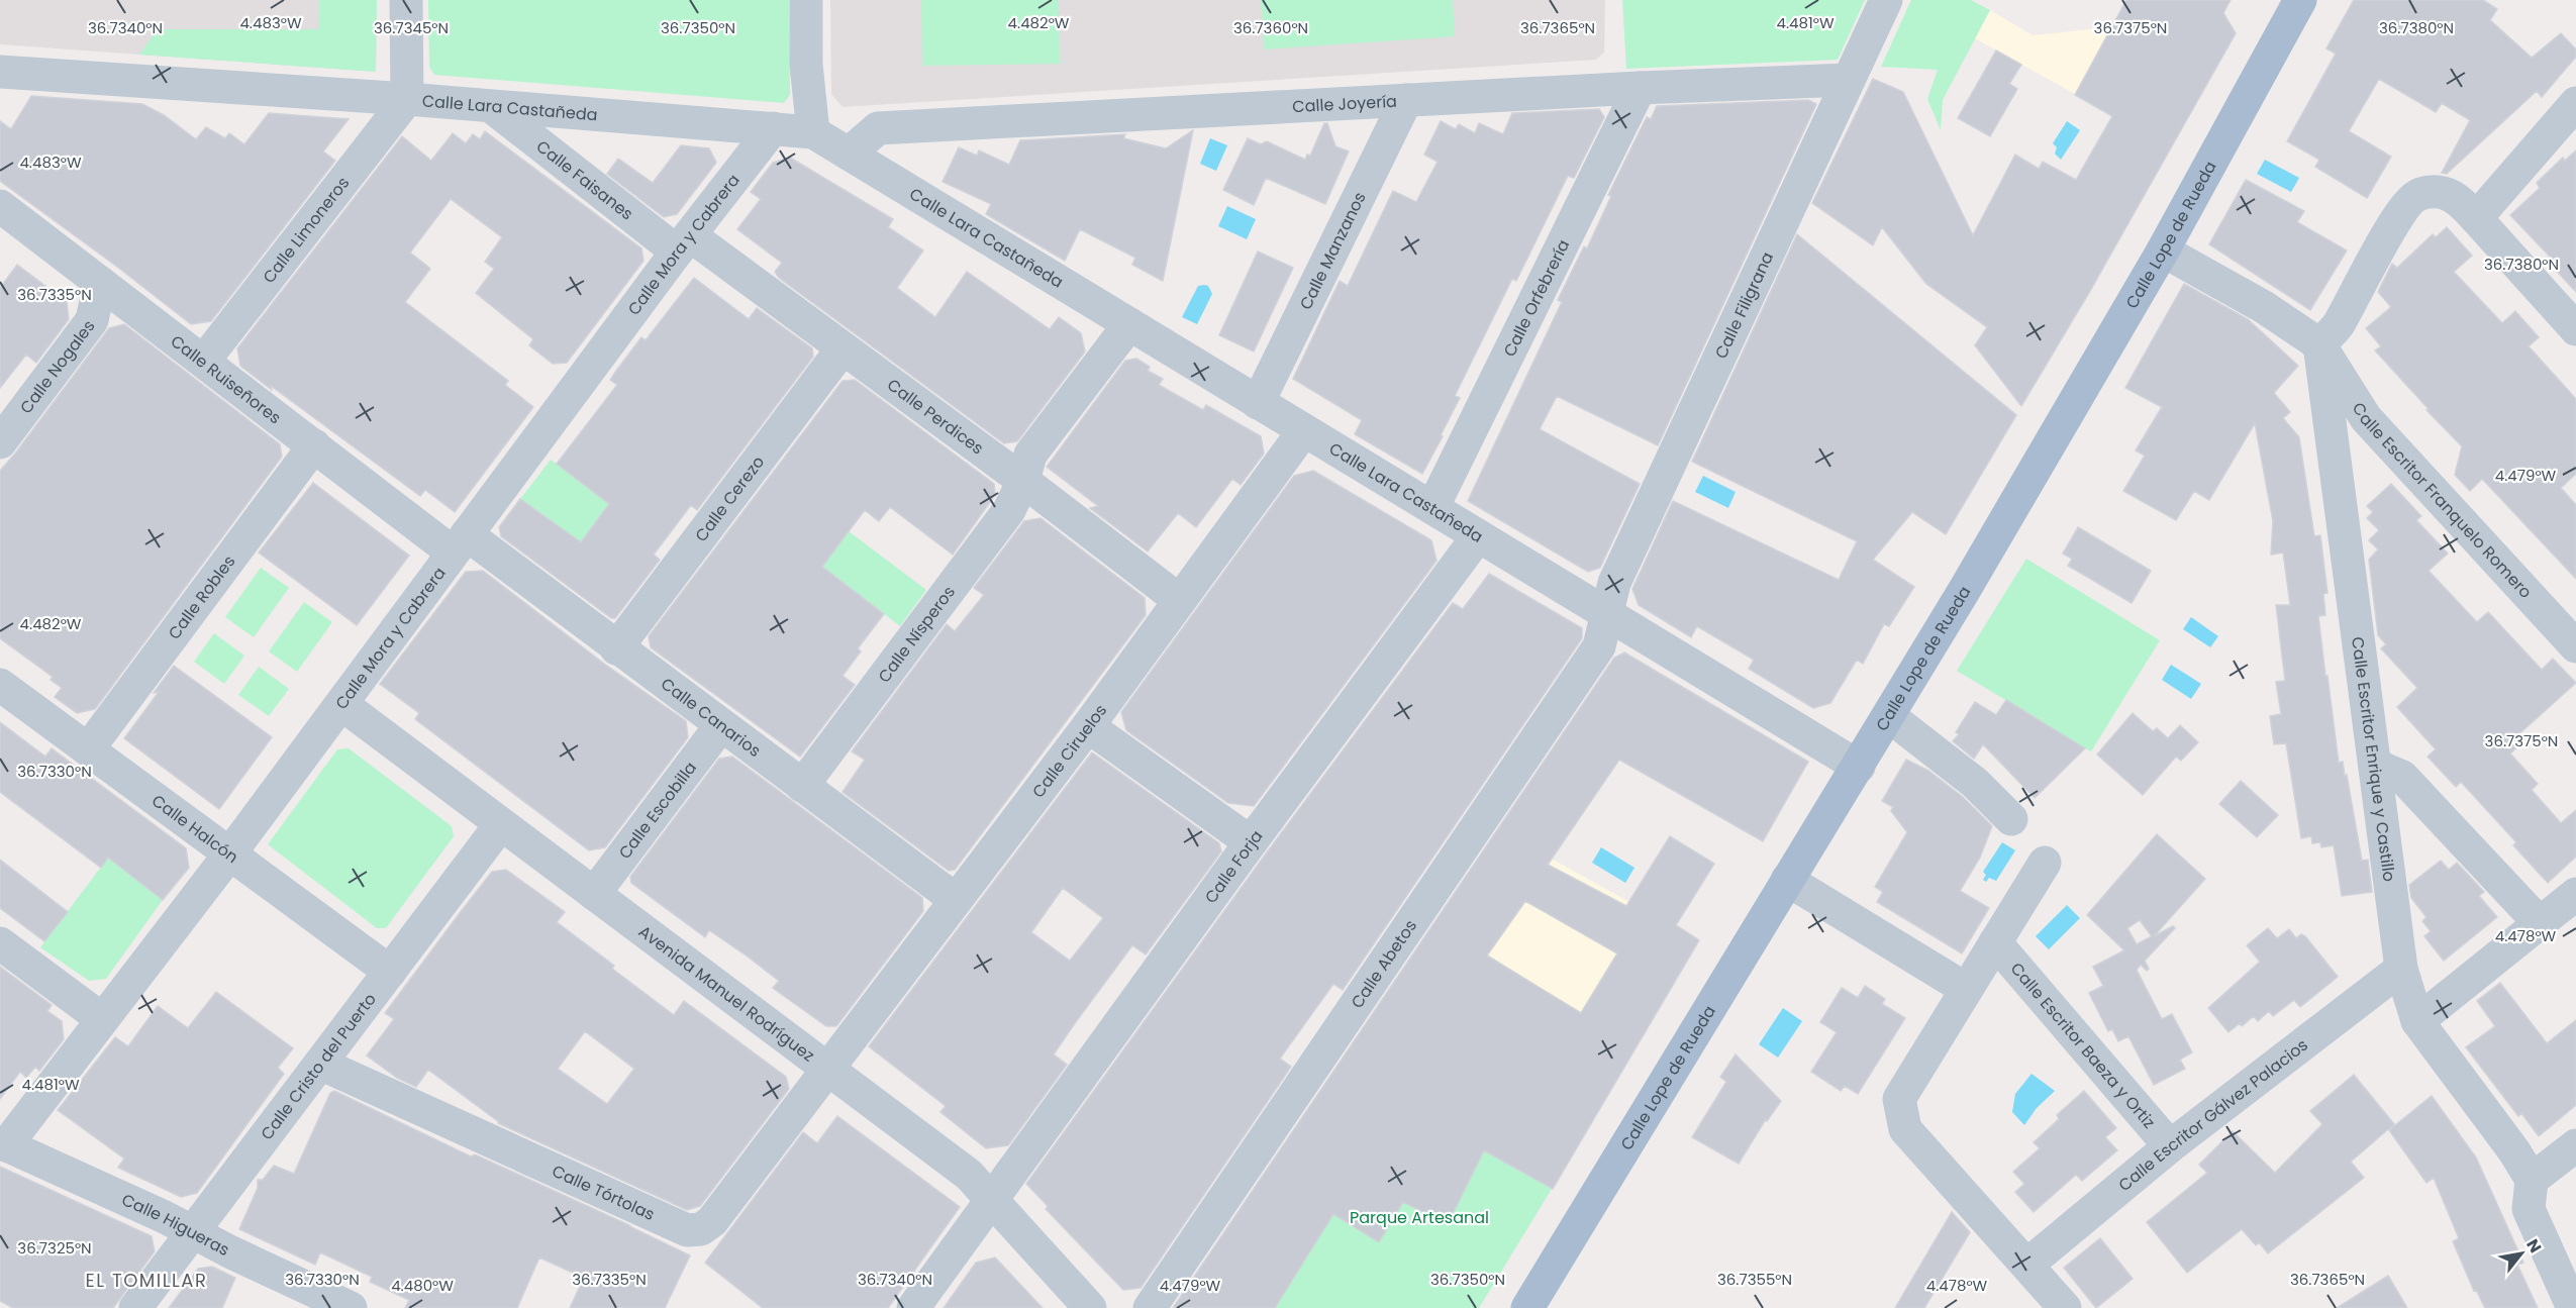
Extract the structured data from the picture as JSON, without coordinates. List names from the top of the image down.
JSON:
{
  "streets": {
    "main road": ["Calle Lope de Rueda"],
    "street": [
      "Calle Joyería",
      "Calle Lara Castañeda",
      "Calle Faisanes",
      "Calle Limoneros",
      "Calle Mora y Cabrera",
      "Calle Manzanos",
      "Calle Orfebrería",
      "Calle Filigrana",
      "Calle Nogales",
      "Calle Ruiseñores",
      "Calle Perdices",
      "Calle Cerezo",
      "Calle Escritor Franquelo Romero",
      "Calle Robles",
      "Calle Nísperos",
      "Calle Canarios",
      "Calle Ciruelos",
      "Calle Escritor Enrique y Castillo",
      "Calle Escobilla",
      "Calle Halcón",
      "Calle Forja",
      "Calle Abetos",
      "Avenida Manuel Rodríguez",
      "Calle Escritor Baeza y Ortiz",
      "Calle Cristo del Puerto",
      "Calle Escritor Gálvez Palacios",
      "Calle Tórtolas",
      "Calle Higueras"
    ]
  },
  "crossings": [
    ["Calle Joyería", "Calle Lara Castañeda"],
    ["Calle Joyería", "Calle Manzanos"],
    ["Calle Joyería", "Calle Orfebrería"],
    ["Calle Joyería", "Calle Filigrana"],
    ["Calle Lara Castañeda", "Calle Faisanes"],
    ["Calle Lara Castañeda", "Calle Limoneros"],
    ["Calle Lara Castañeda", "Calle Lope de Rueda"],
    ["Calle Lara Castañeda", "Calle Mora y Cabrera"],
    ["Calle Lara Castañeda", "Calle Manzanos"],
    ["Calle Lara Castañeda", "Calle Orfebrería"],
    ["Calle Lara Castañeda", "Calle Filigrana"],
    ["Calle Lara Castañeda", "Calle Nísperos"],
    ["Calle Lara Castañeda", "Calle Ciruelos"],
    ["Calle Lara Castañeda", "Calle Forja"],
    ["Calle Lara Castañeda", "Calle Abetos"],
    ["Calle Faisanes", "Calle Mora y Cabrera"],
    ["Calle Faisanes", "Calle Perdices"],
    ["Calle Limoneros", "Calle Ruiseñores"],
    ["Calle Mora y Cabrera", "Calle Ruiseñores"],
    ["Calle Mora y Cabrera", "Calle Perdices"],
    ["Calle Mora y Cabrera", "Calle Canarios"],
    ["Calle Mora y Cabrera", "Calle Halcón"],
    ["Calle Mora y Cabrera", "Avenida Manuel Rodríguez"],
    ["Calle Mora y Cabrera", "Calle Higueras"],
    ["Calle Filigrana", "Calle Abetos"],
    ["Calle Nogales", "Calle Ruiseñores"],
    ["Calle Ruiseñores", "Calle Robles"],
    ["Calle Ruiseñores", "Calle Canarios"],
    ["Calle Perdices", "Calle Cerezo"],
    ["Calle Perdices", "Calle Nísperos"],
    ["Calle Perdices", "Calle Ciruelos"],
    ["Calle Cerezo", "Calle Canarios"],
    ["Calle Escritor Franquelo Romero", "Calle Escritor Enrique y Castillo"],
    ["Calle Robles", "Calle Halcón"],
    ["Calle Nísperos", "Calle Canarios"],
    ["Calle Canarios", "Calle Ciruelos"],
    ["Calle Canarios", "Calle Escobilla"],
    ["Calle Ciruelos", "Avenida Manuel Rodríguez"],
    ["Calle Ciruelos", "Calle Tórtolas"],
    ["Calle Escritor Enrique y Castillo", "Calle Escritor Gálvez Palacios"],
    ["Calle Escobilla", "Avenida Manuel Rodríguez"],
    ["Calle Halcón", "Calle Cristo del Puerto"],
    ["Calle Forja", "Avenida Manuel Rodríguez"],
    ["Avenida Manuel Rodríguez", "Calle Cristo del Puerto"],
    ["Avenida Manuel Rodríguez", "Calle Tórtolas"],
    ["Calle Escritor Baeza y Ortiz", "Calle Escritor Gálvez Palacios"],
    ["Calle Cristo del Puerto", "Calle Tórtolas"],
    ["Calle Cristo del Puerto", "Calle Higueras"]
  ],
  "districts": ["EL TOMILLAR"],
  "parks": ["Parque Artesanal"],
  "north": "top right",
  "coordinates": [
    "4.481°W",
    "4.482°W",
    "4.483°W",
    "36.7340°N",
    "36.7345°N",
    "36.7350°N",
    "36.7360°N",
    "36.7365°N",
    "36.7375°N",
    "36.7380°N",
    "36.7335°N",
    "4.479°W",
    "36.7330°N",
    "4.478°W",
    "36.7325°N",
    "36.7355°N",
    "4.480°W"
  ]
}
